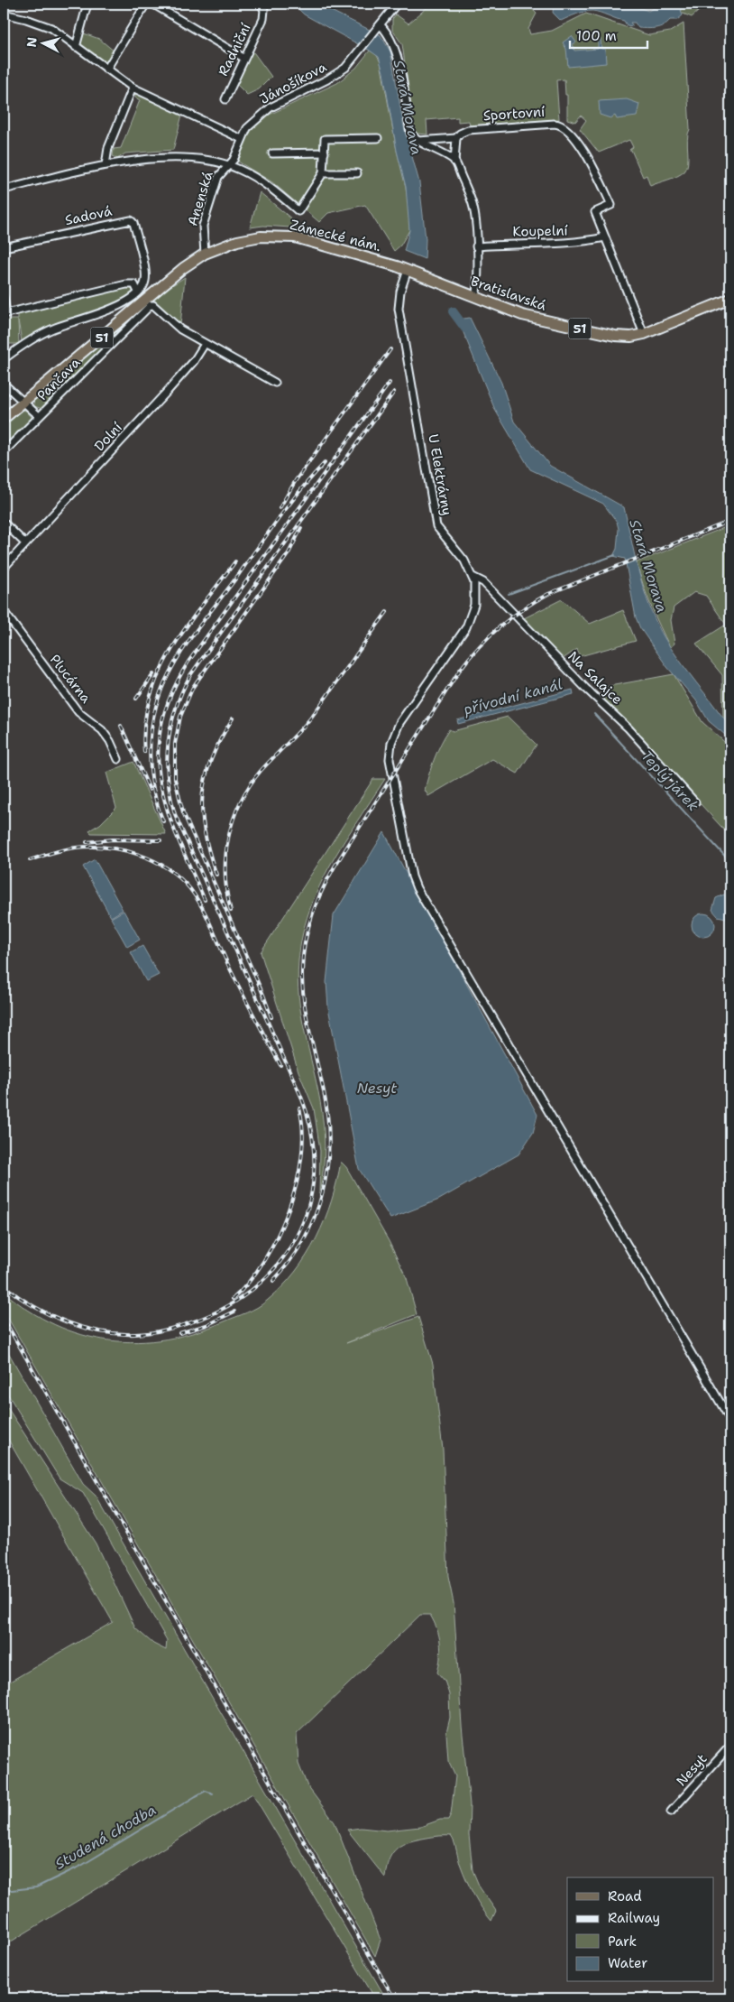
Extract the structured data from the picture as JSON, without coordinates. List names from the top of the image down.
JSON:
{
  "streets": {
    "main road": ["Zámecké nám.", "Bratislavská", "51"],
    "street": [
      "Radniční",
      "Jánošíkova",
      "Sportovní",
      "Anenská",
      "Sadová",
      "Koupelní",
      "Pančava",
      "Dolní",
      "U Elektrárny",
      "Na Salajce",
      "Plucárna",
      "Nesyt"
    ]
  },
  "crossings": [
    ["Jánošíkova", "Anenská"],
    ["Sportovní", "Koupelní"],
    ["Anenská", "Zámecké nám."],
    ["Anenská", "51"],
    ["Zámecké nám.", "Bratislavská"],
    ["Zámecké nám.", "51"],
    ["Zámecké nám.", "U Elektrárny"],
    ["Bratislavská", "U Elektrárny"],
    ["Pančava", "Dolní"],
    ["U Elektrárny", "Na Salajce"]
  ],
  "water": [
    "Stará Morava",
    "přívodní kanál",
    "Teplý járek",
    "Nesyt",
    "Studená chodba"
  ],
  "legend": [
    "Road",
    "Railway",
    "Park",
    "Water"
  ],
  "scale_bar": "100 m",
  "north": "left"
}
